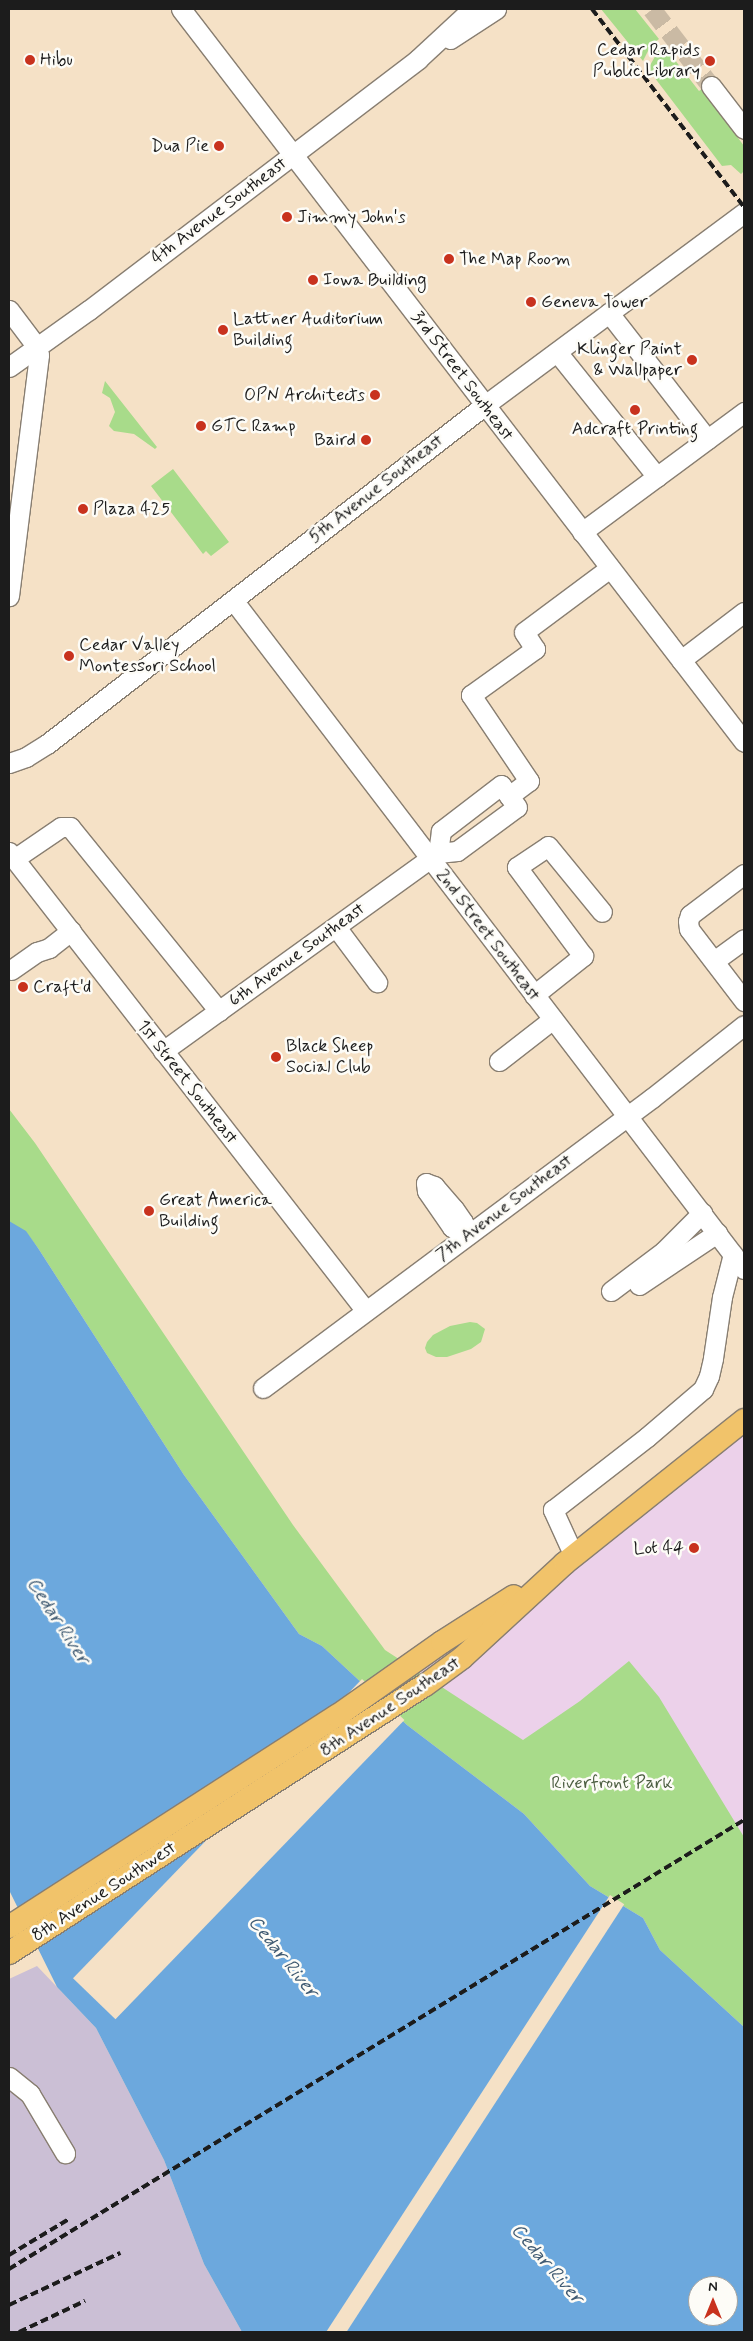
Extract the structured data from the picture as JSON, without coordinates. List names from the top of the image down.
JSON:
{
  "streets": {
    "main road": ["8th Avenue Southeast", "8th Avenue Southwest"],
    "street": [
      "4th Avenue Southeast",
      "3rd Street Southeast",
      "5th Avenue Southeast",
      "2nd Street Southeast",
      "6th Avenue Southeast",
      "1st Street Southeast",
      "7th Avenue Southeast"
    ]
  },
  "crossings": [
    ["4th Avenue Southeast", "3rd Street Southeast"],
    ["3rd Street Southeast", "5th Avenue Southeast"],
    ["5th Avenue Southeast", "2nd Street Southeast"],
    ["2nd Street Southeast", "6th Avenue Southeast"],
    ["2nd Street Southeast", "7th Avenue Southeast"],
    ["6th Avenue Southeast", "1st Street Southeast"],
    ["1st Street Southeast", "7th Avenue Southeast"],
    ["8th Avenue Southeast", "8th Avenue Southwest"]
  ],
  "water": ["Cedar River"],
  "parks": ["Riverfront Park"],
  "places": [
    "Hibu",
    "Cedar Rapids Public Library",
    "Dua Pie",
    "Jimmy John's",
    "The Map Room",
    "Iowa Building",
    "Geneva Tower",
    "Lattner Auditorium Building",
    "Klinger Paint & Wallpaper",
    "OPN Architects",
    "Adcraft Printing",
    "GTC Ramp",
    "Baird",
    "Plaza 425",
    "Cedar Valley Montessori School",
    "Craft'd",
    "Black Sheep Social Club",
    "Great America Building",
    "Lot 44"
  ],
  "north": "top"
}
